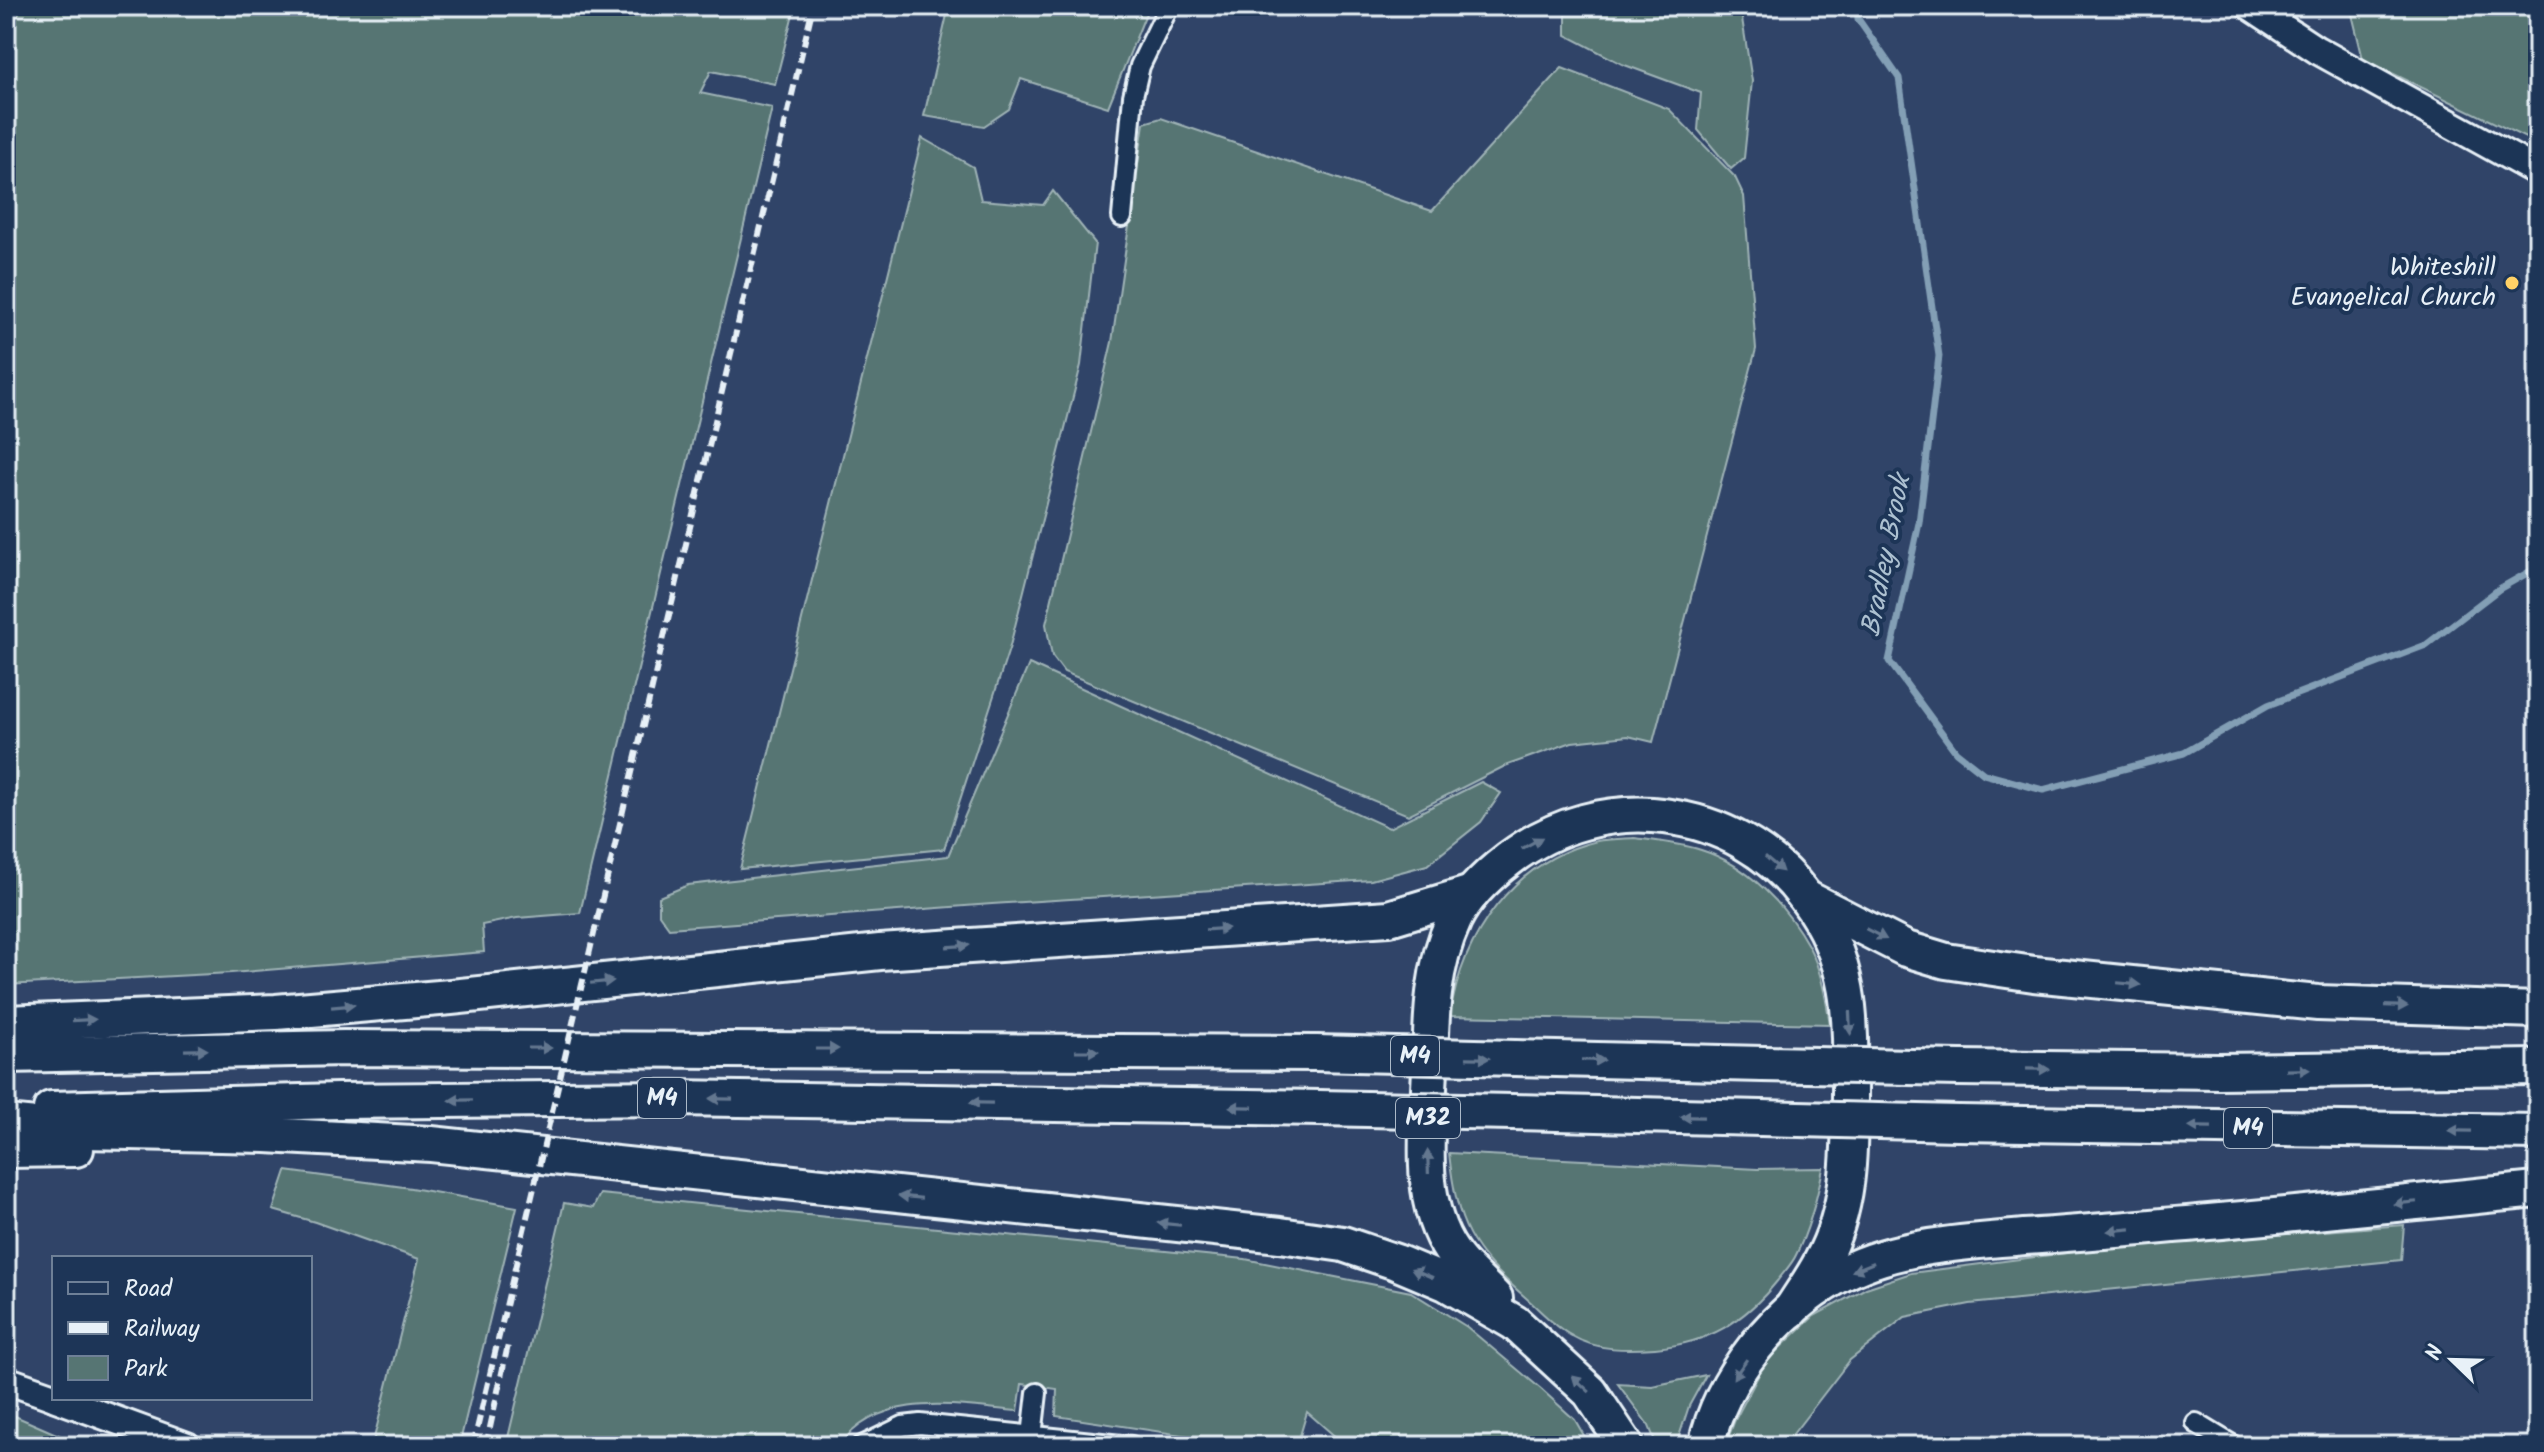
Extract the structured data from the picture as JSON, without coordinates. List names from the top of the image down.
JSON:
{
  "streets": {
    "highway": ["M4", "M32"]
  },
  "water": ["Bradley Brook"],
  "places": ["Whiteshill Evangelical Church"],
  "legend": ["Road", "Railway", "Park"],
  "north": "top left"
}
